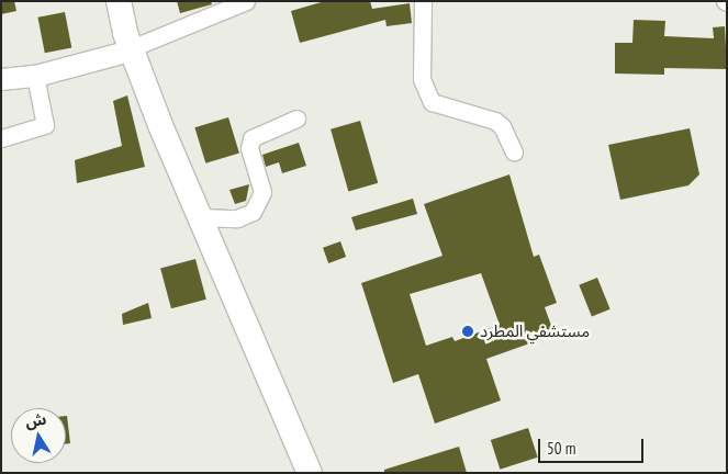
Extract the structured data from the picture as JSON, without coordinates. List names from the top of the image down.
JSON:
{
  "places": ["مستشفي المطرد"],
  "scale_bar": "50 m",
  "north": "top"
}
